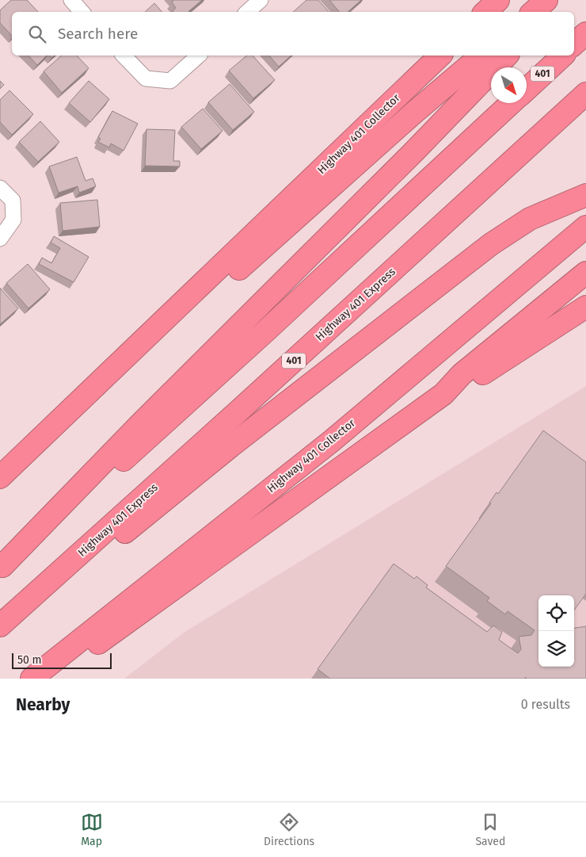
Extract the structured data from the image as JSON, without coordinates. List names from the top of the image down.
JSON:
{
  "streets": {
    "highway": ["401", "Highway 401 Collector", "Highway 401 Express"]
  },
  "scale_bar": "50 m",
  "north": "bottom right",
  "page": {
    "search": "Search here",
    "scale": "50 m",
    "heading": ["Nearby", "0 results"],
    "nav": ["Map", "Directions", "Saved"]
  }
}
